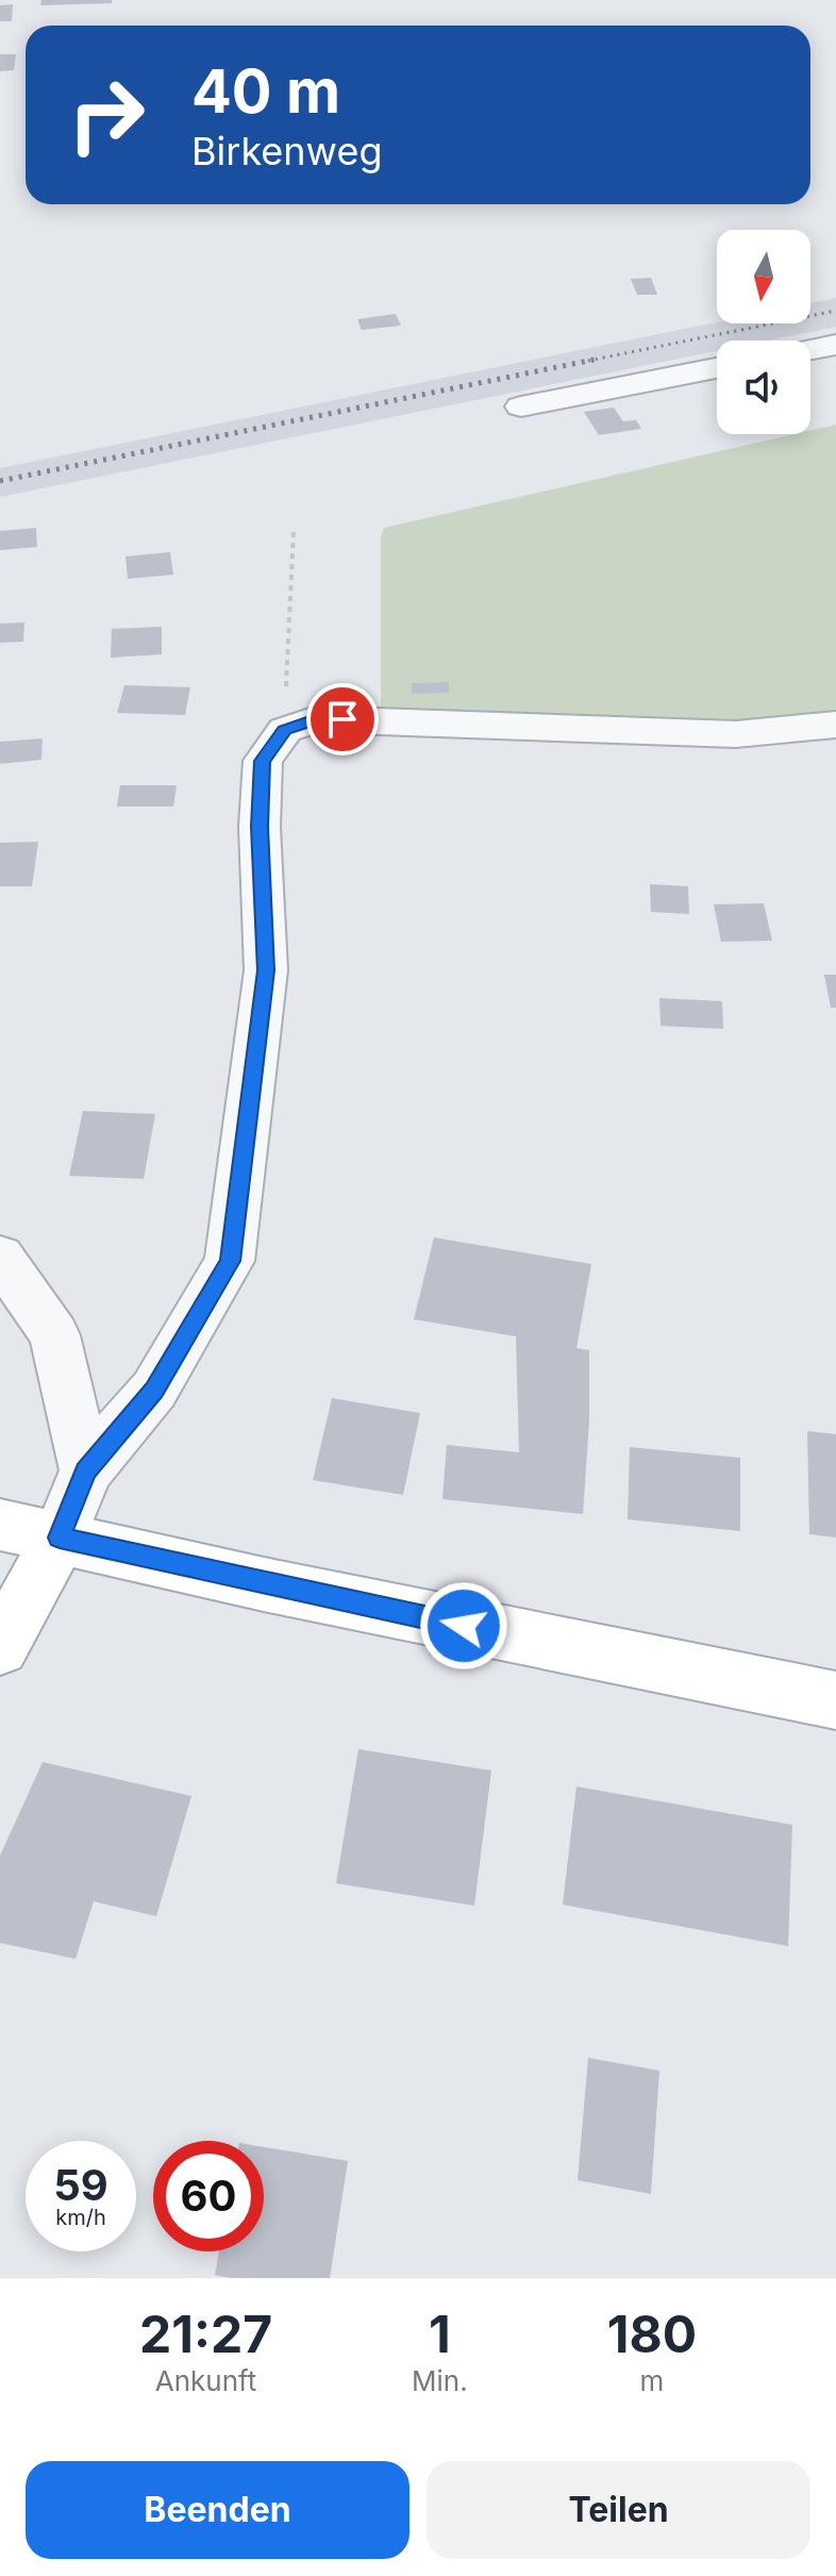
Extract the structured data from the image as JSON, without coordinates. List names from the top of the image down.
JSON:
{
  "north": "bottom",
  "page": {
    "turn": ["40 m", "Birkenweg"],
    "speed": "59 km/h",
    "limit": "60",
    "eta": [
      "21:27",
      "Ankunft",
      "1",
      "Min.",
      "180",
      "m"
    ],
    "buttons": ["Beenden", "Teilen"]
  }
}
